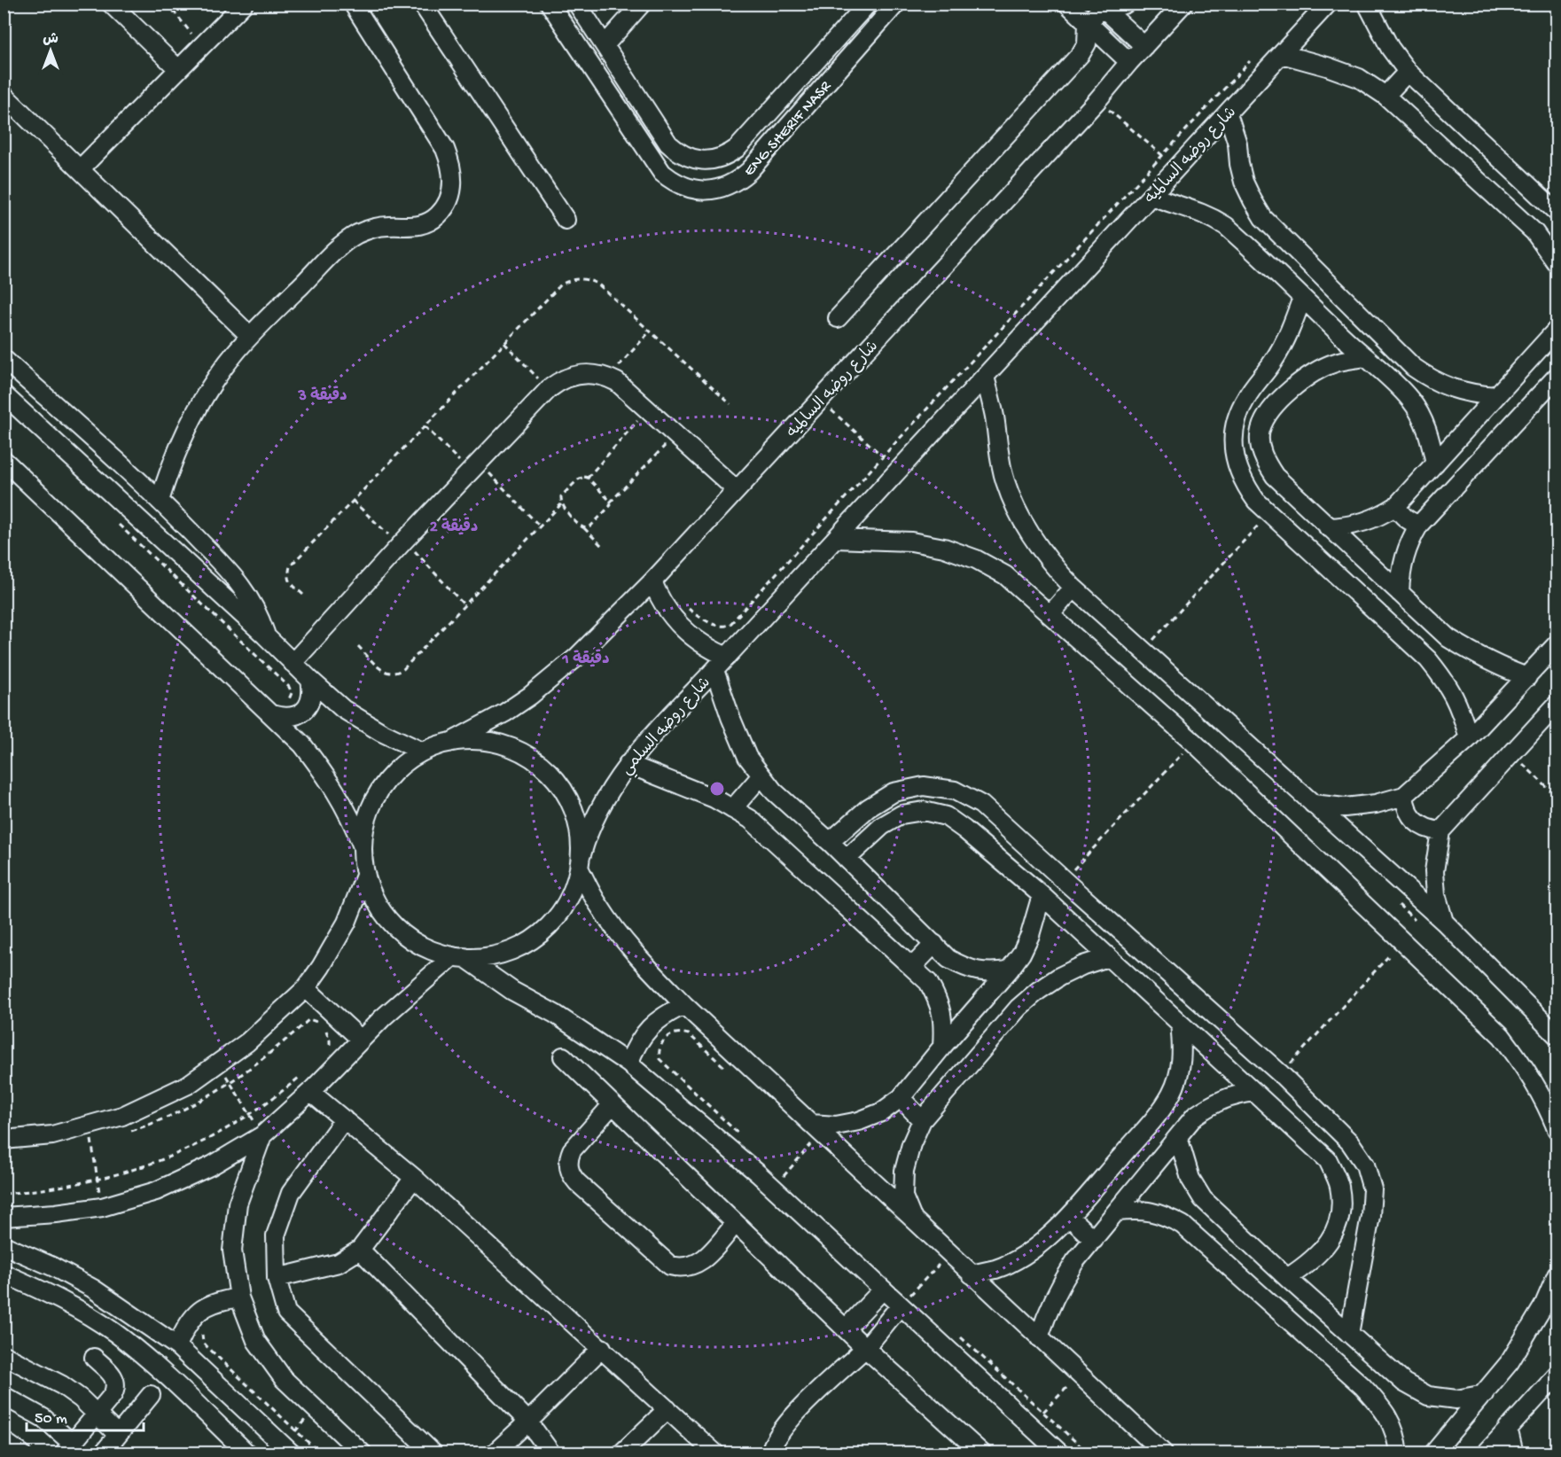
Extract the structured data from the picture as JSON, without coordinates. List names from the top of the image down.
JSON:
{
  "streets": {
    "street": ["ENG.SHERIF NASR", "شارع روضه السالميه", "شارع روضه السلمي"]
  },
  "crossings": [
    ["شارع روضه السالميه", "شارع روضه السلمي"]
  ],
  "scale_bar": "50 m",
  "north": "top",
  "rings": ["3 دقيقة", "2 دقيقة", "1 دقيقة"]
}
